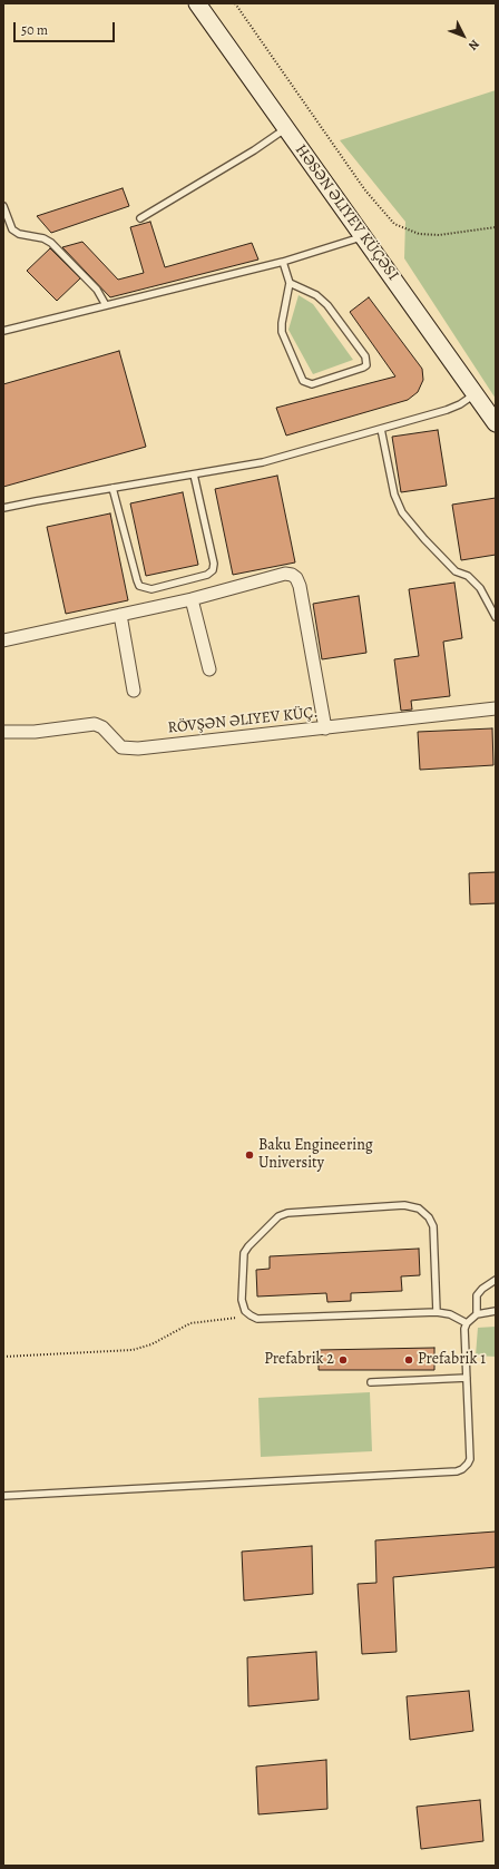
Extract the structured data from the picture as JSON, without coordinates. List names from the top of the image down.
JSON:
{
  "streets": {
    "main road": ["HƏSƏN ƏLIYEV KÜÇƏSI"],
    "street": ["RÖVŞƏN ƏLIYEV KÜÇ."]
  },
  "places": ["Baku Engineering University", "Prefabrik 2", "Prefabrik 1"],
  "scale_bar": "50 m",
  "north": "bottom right"
}
